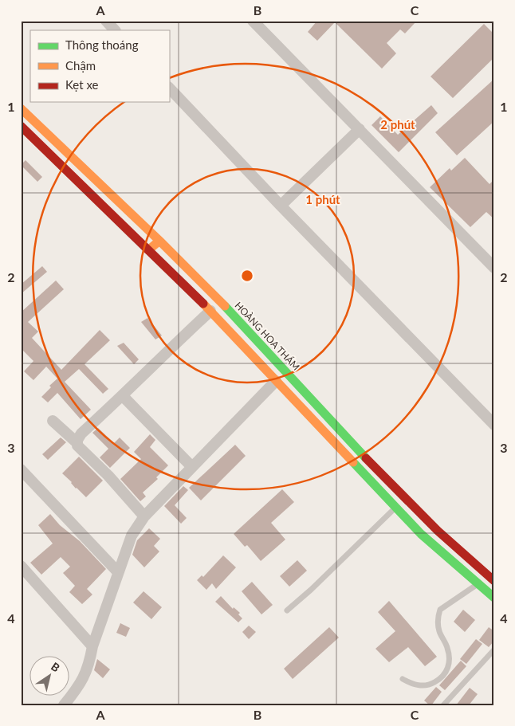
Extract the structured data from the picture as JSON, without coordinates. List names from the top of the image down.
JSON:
{
  "streets": {
    "main road": ["HOÀNG HOA THÁM"]
  },
  "legend": ["Thông thoáng", "Chậm", "Kẹt xe"],
  "north": "top right",
  "grid": {
    "columns": ["A", "B", "C"],
    "rows": [
      "1",
      "2",
      "3",
      "4"
    ]
  },
  "rings": ["2 phút", "1 phút"]
}
